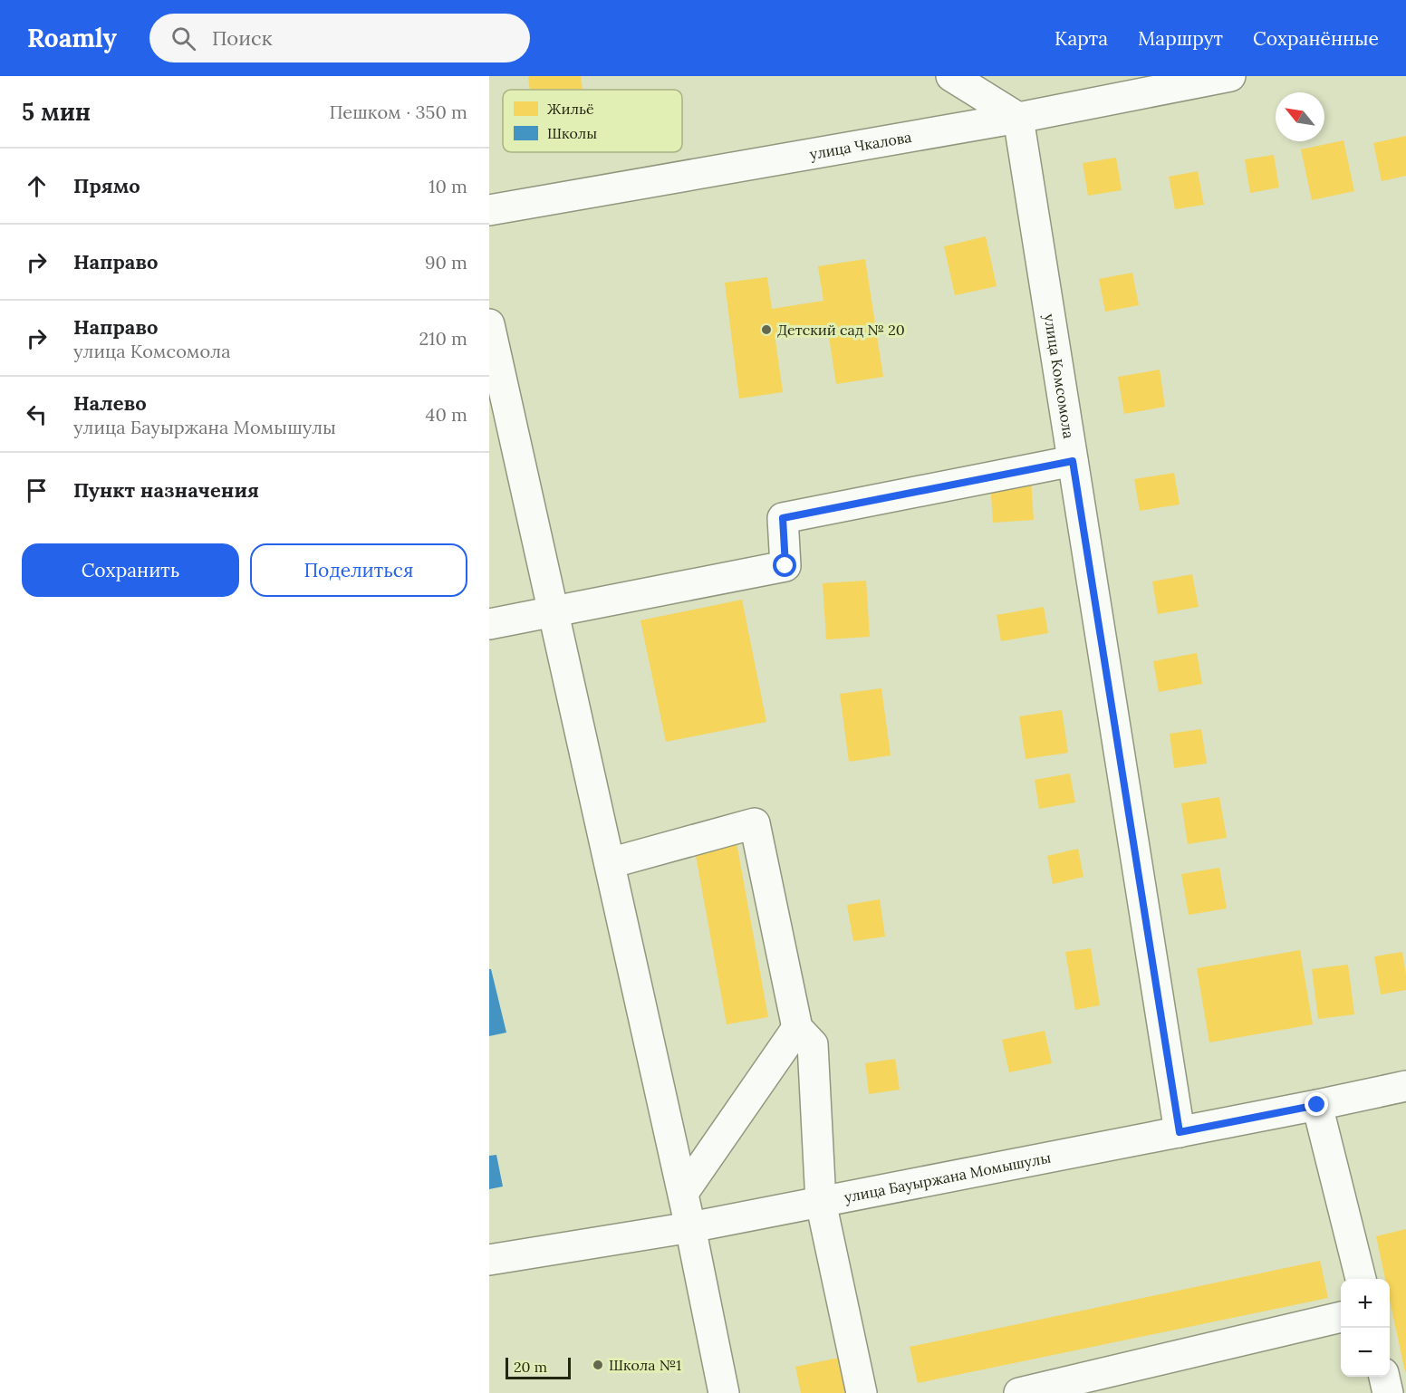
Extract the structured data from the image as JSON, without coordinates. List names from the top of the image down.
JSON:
{
  "streets": {
    "street": ["улица Чкалова", "улица Комсомола", "улица Бауыржана Момышулы"]
  },
  "crossings": [
    ["улица Чкалова", "улица Комсомола"],
    ["улица Комсомола", "улица Бауыржана Момышулы"]
  ],
  "places": ["Детский сад № 20", "Школа №1"],
  "legend": ["Жильё", "Школы"],
  "scale_bar": "20 m",
  "north": "top left",
  "page": {
    "header": "Roamly",
    "search": "Поиск",
    "nav": ["Карта", "Маршрут", "Сохранённые"],
    "heading": ["5 мин", "Пешком · 350 m"],
    "list": [
      ["Прямо", "10 m"],
      ["Направо", "90 m"],
      ["Направо", "улица Комсомола", "210 m"],
      ["Налево", "улица Бауыржана Момышулы", "40 m"],
      "Пункт назначения"
    ],
    "buttons": ["Сохранить", "Поделиться"],
    "map_buttons": ["+", "−"],
    "scale": "20 m"
  }
}
